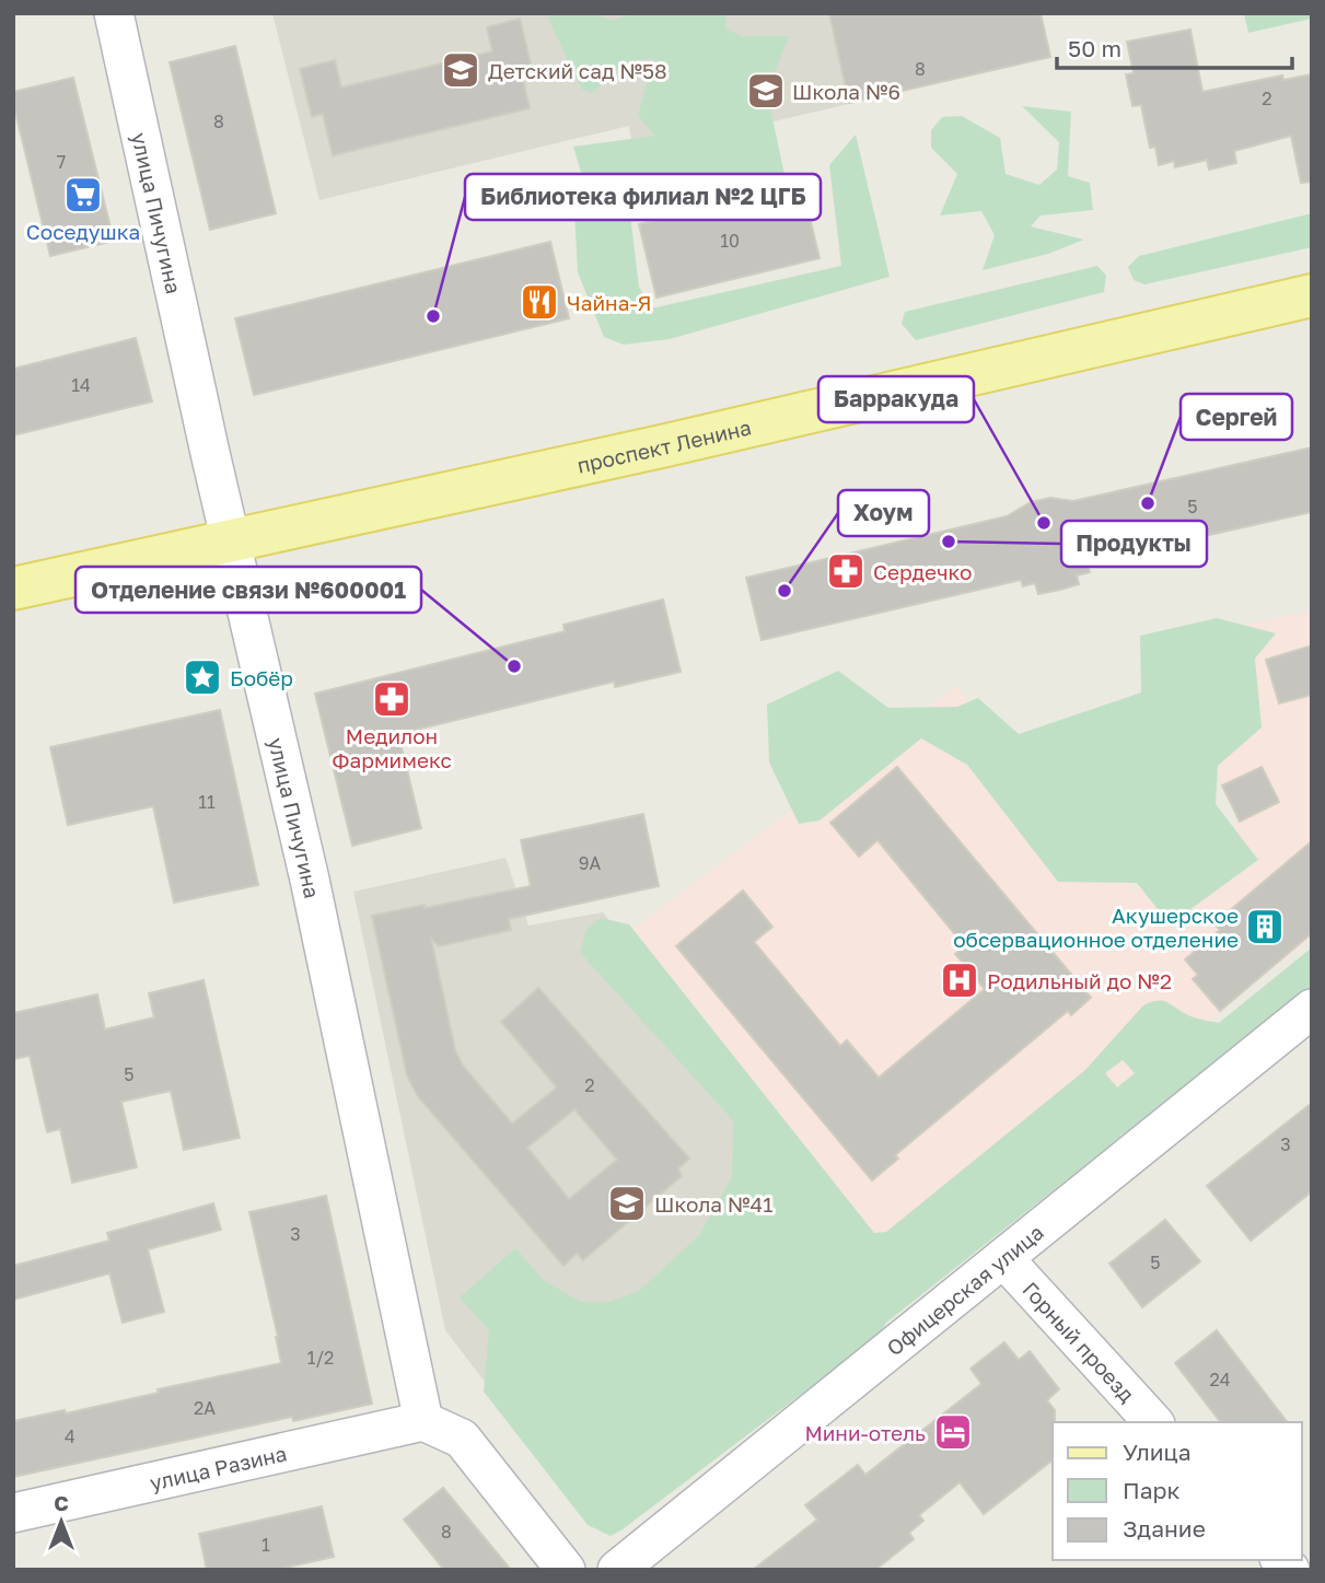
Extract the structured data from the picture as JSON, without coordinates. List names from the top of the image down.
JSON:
{
  "streets": {
    "main road": ["проспект Ленина"],
    "street": [
      "улица Пичугина",
      "Офицерская улица",
      "Горный проезд",
      "улица Разина"
    ]
  },
  "crossings": [
    ["улица Пичугина", "проспект Ленина"],
    ["улица Пичугина", "улица Разина"],
    ["Офицерская улица", "Горный проезд"]
  ],
  "places": {
    "school or university": ["Детский сад №58", "Школа №6", "Школа №41"],
    "supermarket": ["Соседушка"],
    "restaurant": ["Чайна-Я"],
    "other": [
      "Библиотека филиал №2 ЦГБ",
      "Сергей",
      "Барракуда",
      "Продукты",
      "Хоум",
      "Отделение связи №600001"
    ],
    "pharmacy": ["Сердечко", "Медилон Фармимекс"],
    "place": ["Бобёр"],
    "building": ["Акушерское обсервационное отделение"],
    "hospital": ["Родильный до №2"],
    "hotel": ["Мини-отель"]
  },
  "house_numbers": [
    "8",
    "2",
    "8",
    "7",
    "10",
    "14",
    "5",
    "11",
    "9А",
    "5",
    "2",
    "3",
    "3",
    "5",
    "1/2",
    "24",
    "2А",
    "4",
    "8",
    "1"
  ],
  "legend": ["Улица", "Парк", "Здание"],
  "scale_bar": "50 m",
  "north": "top"
}
